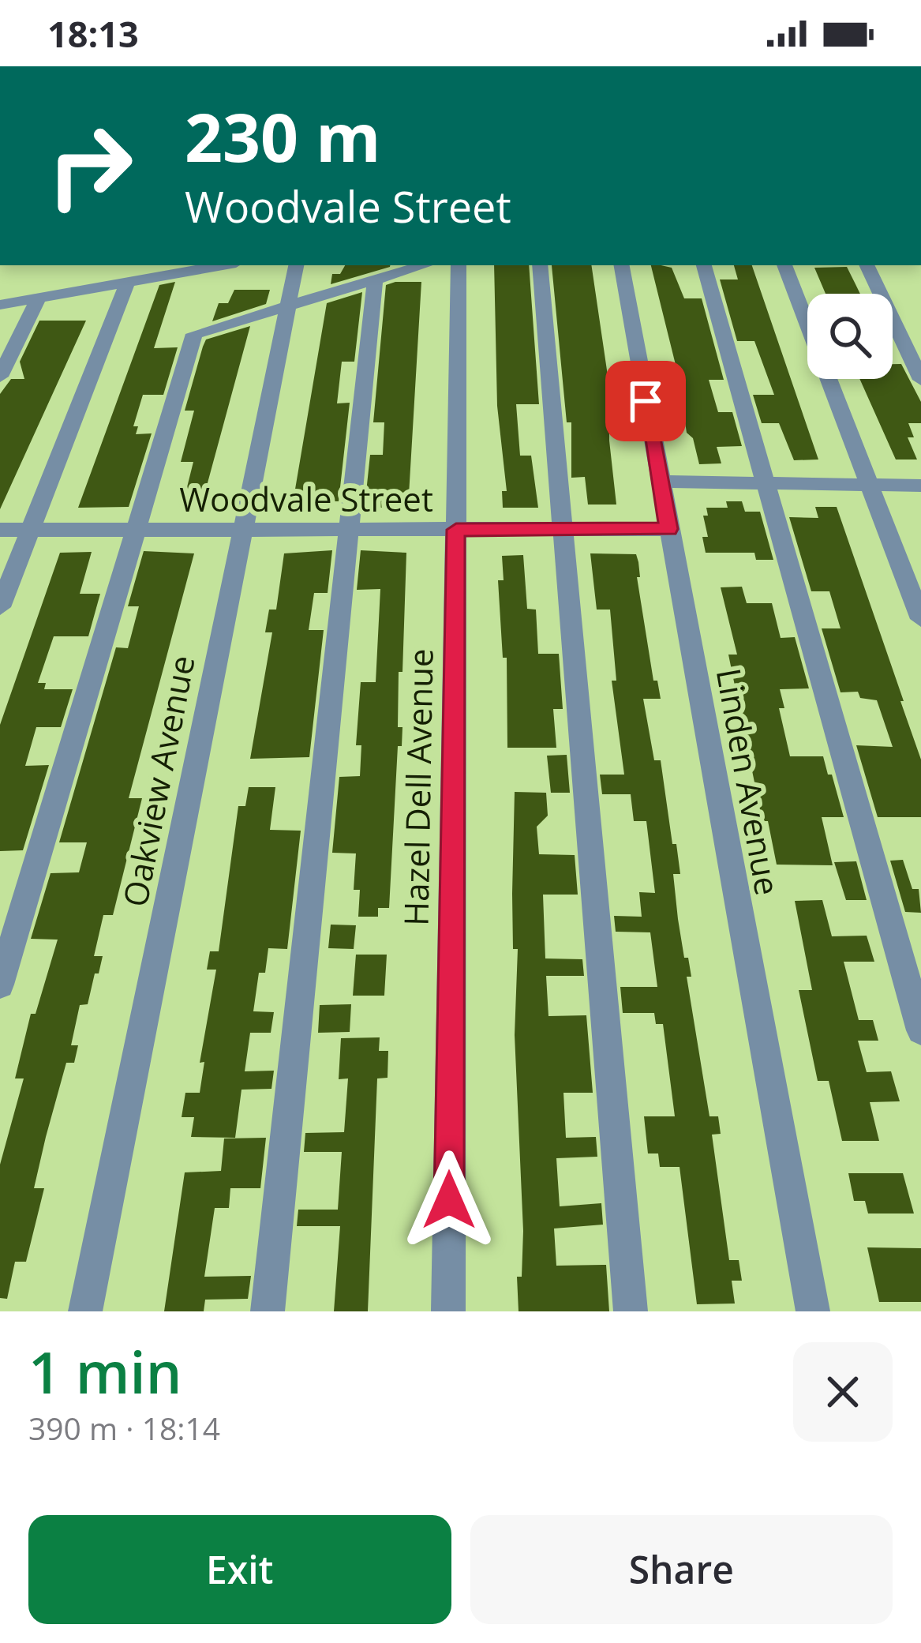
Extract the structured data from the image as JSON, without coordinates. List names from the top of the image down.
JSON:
{
  "streets": {
    "street": [
      "Woodvale Street",
      "Oakview Avenue",
      "Linden Avenue",
      "Hazel Dell Avenue"
    ]
  },
  "crossings": [
    ["Woodvale Street", "Oakview Avenue"],
    ["Woodvale Street", "Linden Avenue"],
    ["Woodvale Street", "Hazel Dell Avenue"]
  ],
  "page": {
    "status": "18:13",
    "turn": ["230 m", "Woodvale Street"],
    "heading": ["1 min", "390 m · 18:14"],
    "buttons": ["Exit", "Share"]
  }
}
